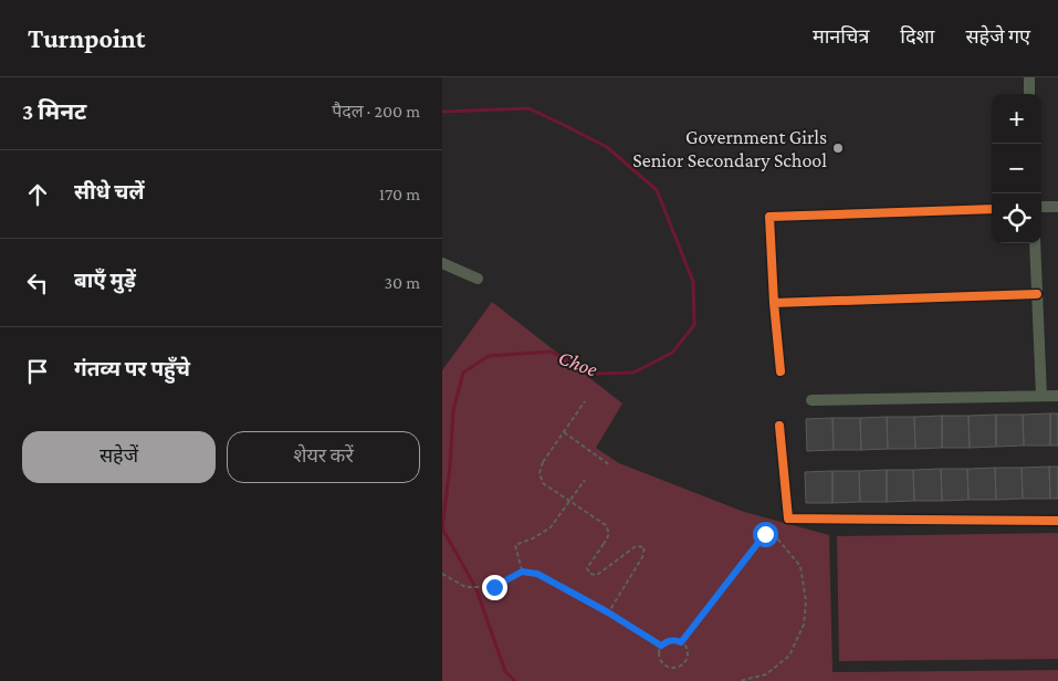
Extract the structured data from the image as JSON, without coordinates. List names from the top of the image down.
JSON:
{
  "water": ["Choe"],
  "places": ["Government Girls Senior Secondary School"],
  "page": {
    "header": "Turnpoint",
    "nav": ["मानचित्र", "दिशा", "सहेजे गए"],
    "heading": ["3 मिनट", "पैदल · 200 m"],
    "map_buttons": ["+", "−"],
    "list": [
      ["सीधे चलें", "170 m"],
      ["बाएँ मुड़ें", "30 m"],
      "गंतव्य पर पहुँचे"
    ],
    "buttons": ["सहेजें", "शेयर करें"]
  }
}
